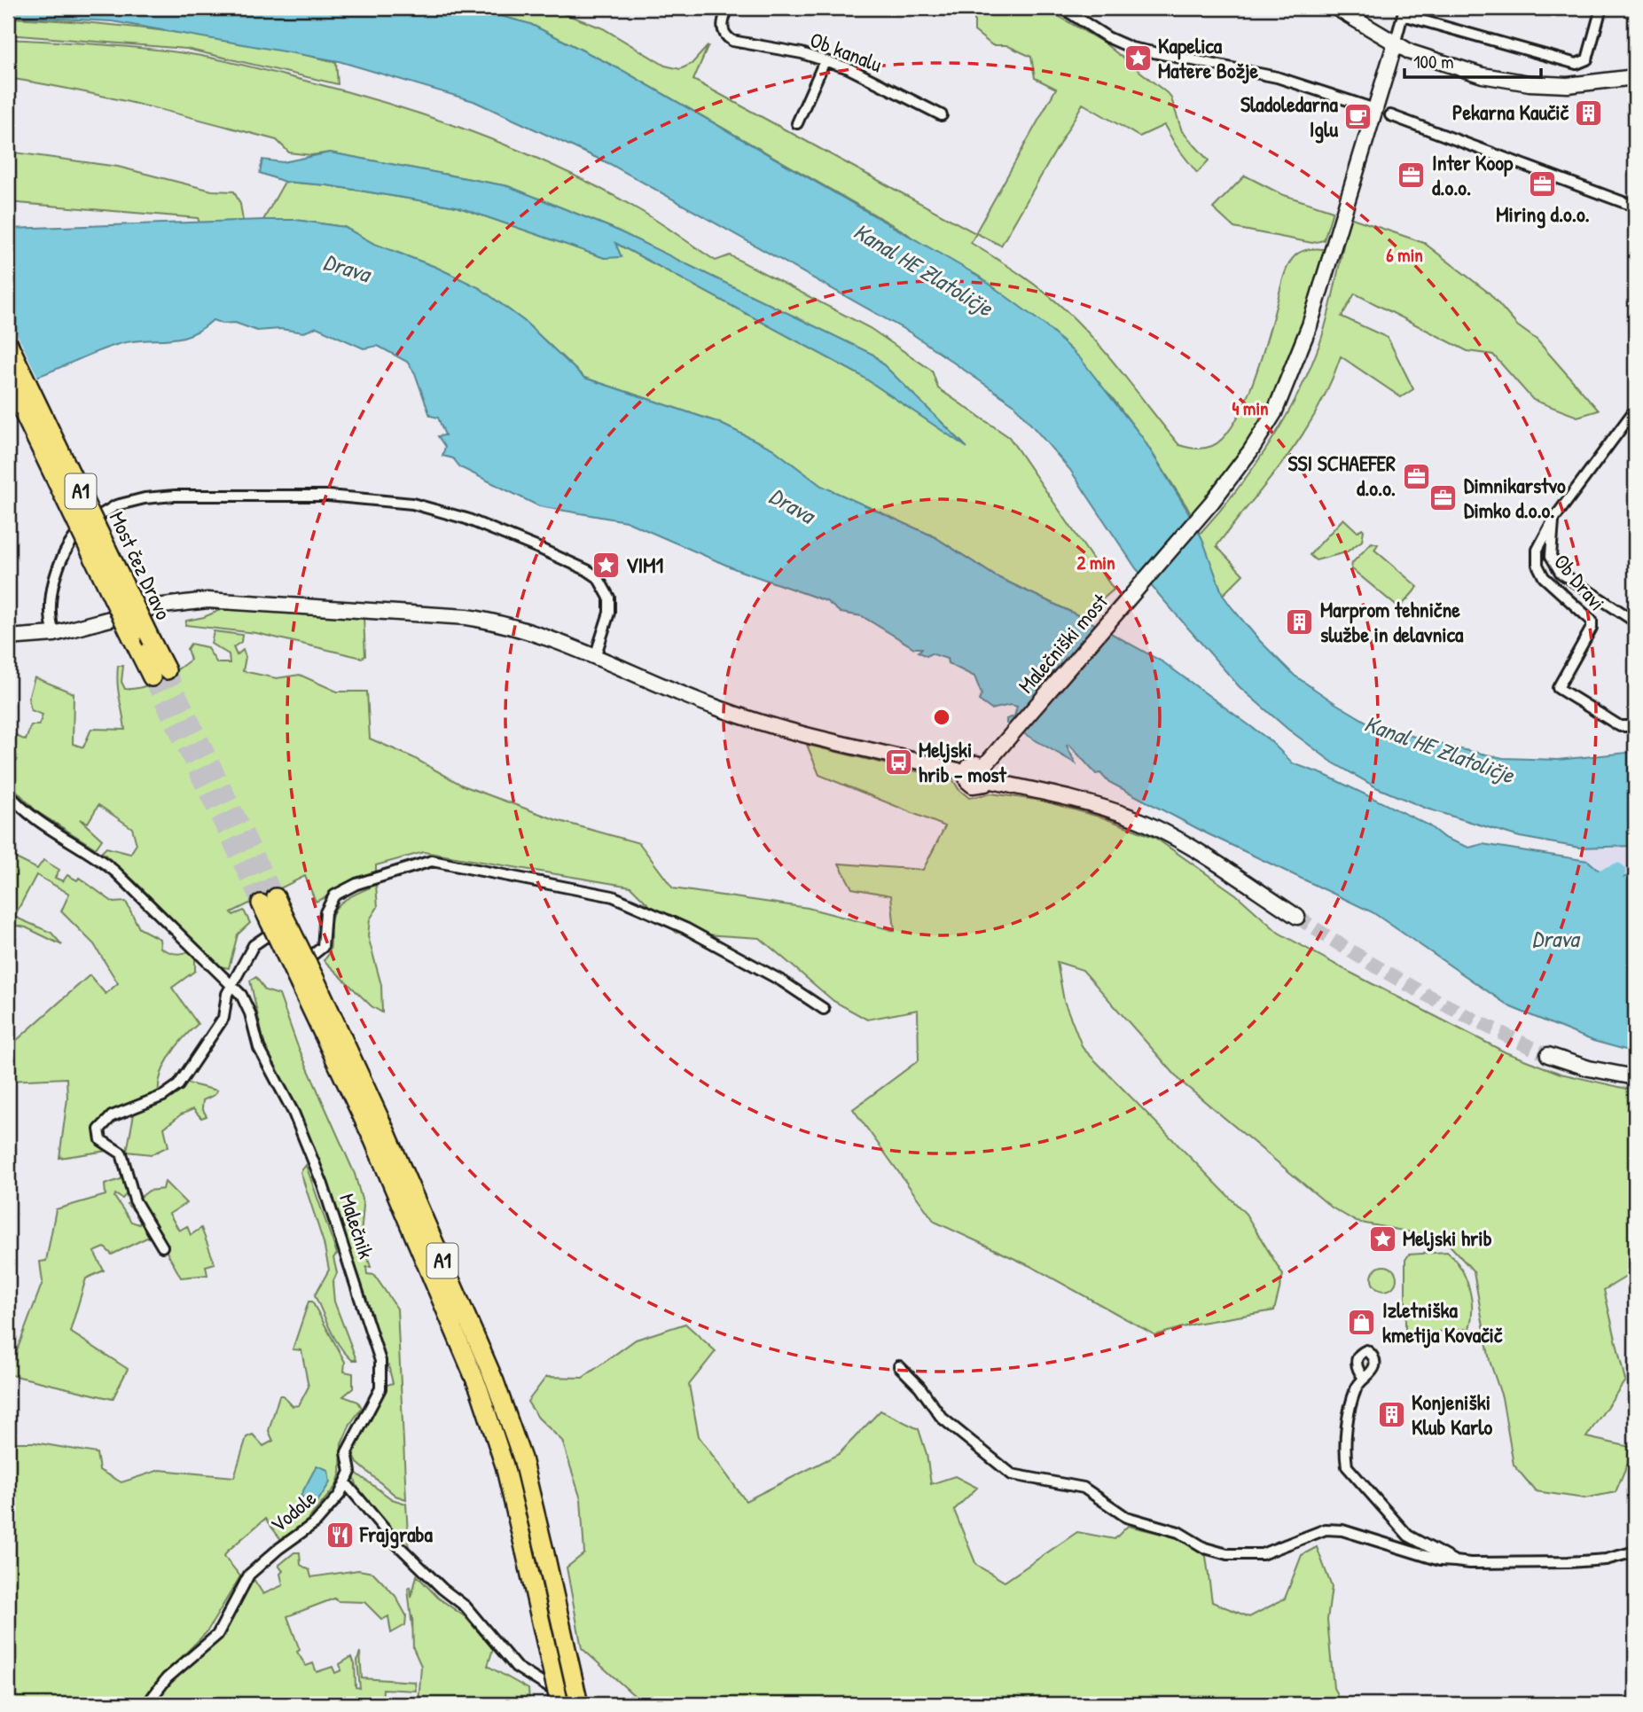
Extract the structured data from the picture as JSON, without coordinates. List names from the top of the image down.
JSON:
{
  "streets": {
    "highway": ["A1", "Most čez Dravo"],
    "street": [
      "Ob kanalu",
      "Ob Dravi",
      "Malečniški most",
      "Malečnik",
      "Vodole"
    ]
  },
  "crossings": [
    ["Malečnik", "Vodole"]
  ],
  "water": ["Drava", "Kanal HE Zlatoličje"],
  "places": {
    "place": ["Kapelica Matere Božje", "VIM1", "Meljski hrib"],
    "building": ["Pekarna Kaučič", "Marprom tehnične službe in delavnica", "Konjeniški Klub Karlo"],
    "cafe": ["Sladoledarna Iglu"],
    "office": [
      "Inter Koop d.o.o.",
      "Miring d.o.o.",
      "SSI SCHAEFER d.o.o.",
      "Dimnikarstvo Dimko d.o.o."
    ],
    "bus stop": ["Meljski hrib - most"],
    "shop": ["Izletniška kmetija Kovačič"],
    "restaurant": ["Frajgraba"]
  },
  "scale_bar": "100 m",
  "rings": ["6 min", "4 min", "2 min"]
}
